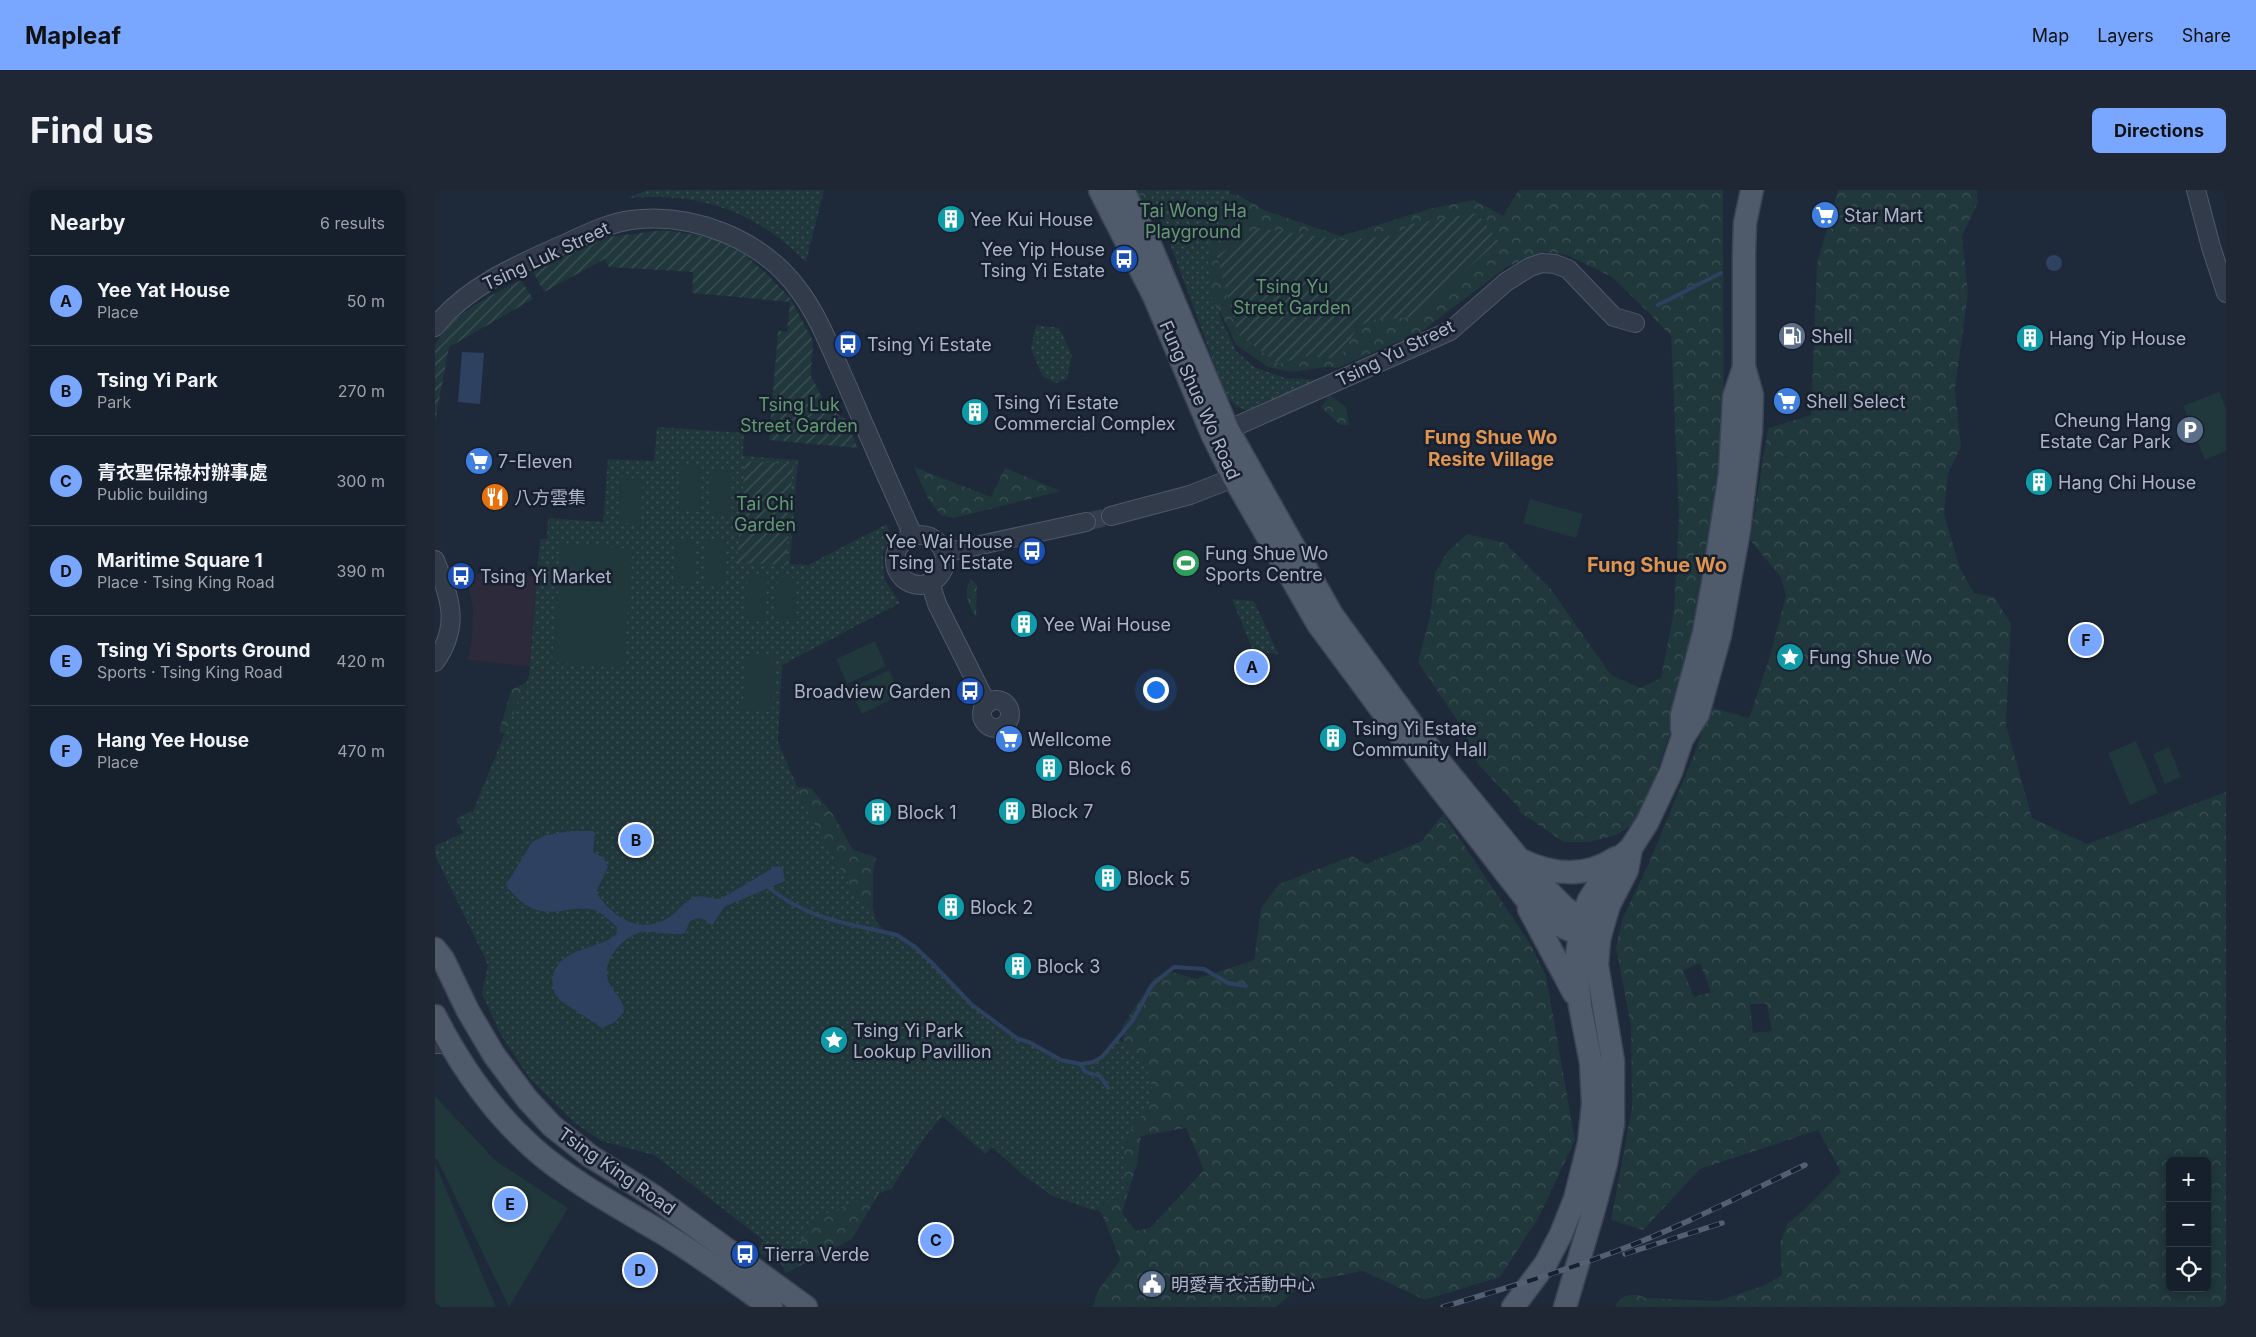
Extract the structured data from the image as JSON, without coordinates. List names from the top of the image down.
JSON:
{
  "streets": {
    "main road": ["Fung Shue Wo Road", "Tsing King Road"],
    "street": ["Tsing Luk Street", "Tsing Yu Street"]
  },
  "crossings": [
    ["Tsing Yu Street", "Fung Shue Wo Road"]
  ],
  "districts": ["Fung Shue Wo Resite Village", "Fung Shue Wo"],
  "parks": [
    "Tai Wong Ha Playground",
    "Tsing Yu Street Garden",
    "Tsing Luk Street Garden",
    "Tai Chi Garden"
  ],
  "places": {
    "supermarket": [
      "Star Mart",
      "Shell Select",
      "7-Eleven",
      "Wellcome"
    ],
    "building": [
      "Yee Kui House",
      "Hang Yip House",
      "Tsing Yi Estate Commercial Complex",
      "Hang Chi House",
      "Yee Wai House",
      "Tsing Yi Estate Community Hall",
      "Block 6",
      "Block 7",
      "Block 1",
      "Block 5",
      "Block 2",
      "Block 3"
    ],
    "bus stop": [
      "Yee Yip House Tsing Yi Estate",
      "Tsing Yi Estate",
      "Yee Wai House Tsing Yi Estate",
      "Tsing Yi Market",
      "Broadview Garden",
      "Tierra Verde"
    ],
    "fuel station": ["Shell"],
    "parking": ["Cheung Hang Estate Car Park"],
    "restaurant": ["八方雲集"],
    "sports": ["Fung Shue Wo Sports Centre"],
    "place": ["Fung Shue Wo", "Tsing Yi Park Lookup Pavillion"],
    "public building": ["明愛青衣活動中心"]
  },
  "page": {
    "header": "Mapleaf",
    "nav": ["Map", "Layers", "Share"],
    "buttons": "Directions",
    "title": "Find us",
    "heading": ["Nearby", "6 results"],
    "list": [
      {
        "mark": "A",
        "name": "Yee Yat House",
        "note": "Place",
        "value": "50 m"
      },
      {
        "mark": "B",
        "name": "Tsing Yi Park",
        "note": "Park",
        "value": "270 m"
      },
      {
        "mark": "C",
        "name": "青衣聖保祿村辦事處",
        "note": "Public building",
        "value": "300 m"
      },
      {
        "mark": "D",
        "name": "Maritime Square 1",
        "note": "Place · Tsing King Road",
        "value": "390 m"
      },
      {
        "mark": "E",
        "name": "Tsing Yi Sports Ground",
        "note": "Sports · Tsing King Road",
        "value": "420 m"
      },
      {
        "mark": "F",
        "name": "Hang Yee House",
        "note": "Place",
        "value": "470 m"
      }
    ],
    "pins": [
      "F",
      "A",
      "B",
      "E",
      "C",
      "D"
    ],
    "map_buttons": ["+", "−"]
  }
}
